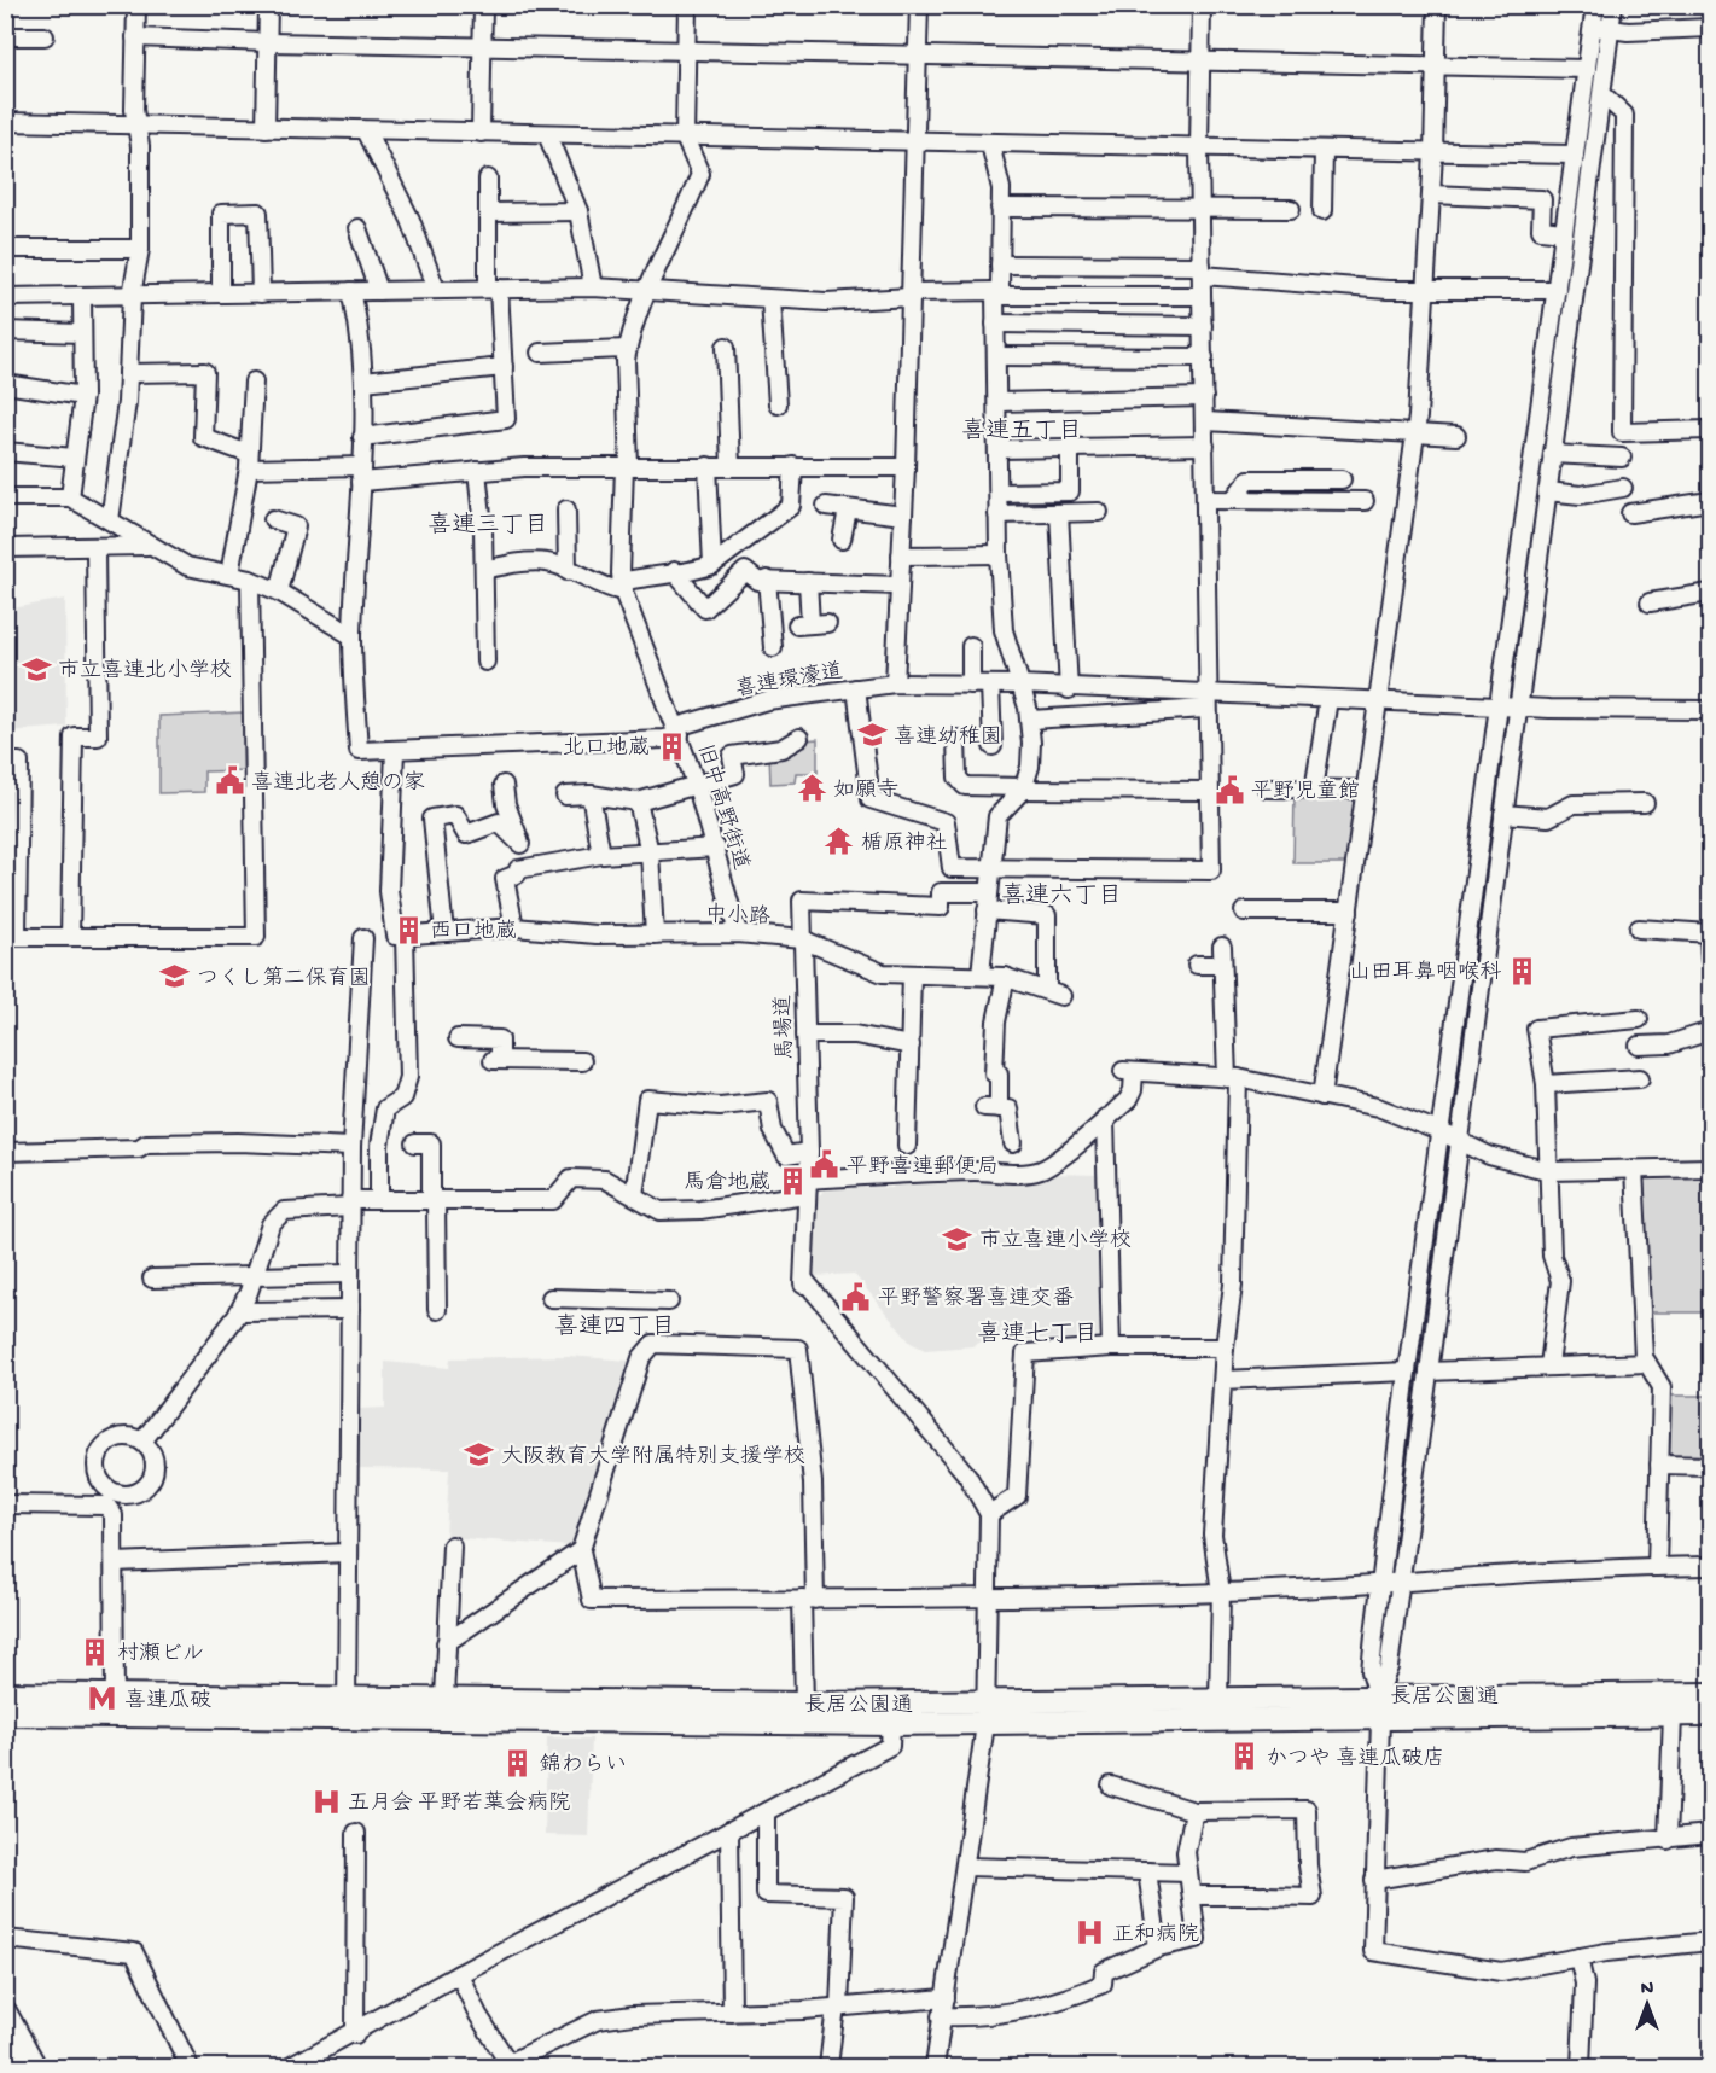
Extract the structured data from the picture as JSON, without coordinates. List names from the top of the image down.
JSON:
{
  "streets": {
    "main road": ["長居公園通"],
    "street": [
      "喜連環濠道",
      "旧中高野街道",
      "中小路",
      "馬場道"
    ]
  },
  "crossings": [
    ["喜連環濠道", "旧中高野街道"],
    ["旧中高野街道", "中小路"],
    ["中小路", "馬場道"]
  ],
  "districts": [
    "喜連五丁目",
    "喜連三丁目",
    "喜連六丁目",
    "喜連四丁目",
    "喜連七丁目"
  ],
  "places": {
    "school or university": [
      "市立喜連北小学校",
      "喜連幼稚園",
      "つくし第二保育園",
      "市立喜連小学校",
      "大阪教育大学附属特別支援学校"
    ],
    "building": [
      "北口地蔵",
      "西口地蔵",
      "山田耳鼻咽喉科",
      "馬倉地蔵",
      "村瀬ビル",
      "かつや 喜連瓜破店",
      "錦わらい"
    ],
    "public building": [
      "喜連北老人憩の家",
      "平野児童館",
      "平野喜連郵便局",
      "平野警察署喜連交番"
    ],
    "temple": ["如願寺", "楯原神社"],
    "metro station": ["喜連瓜破"],
    "hospital": ["五月会 平野若葉会病院", "正和病院"]
  },
  "north": "top"
}
